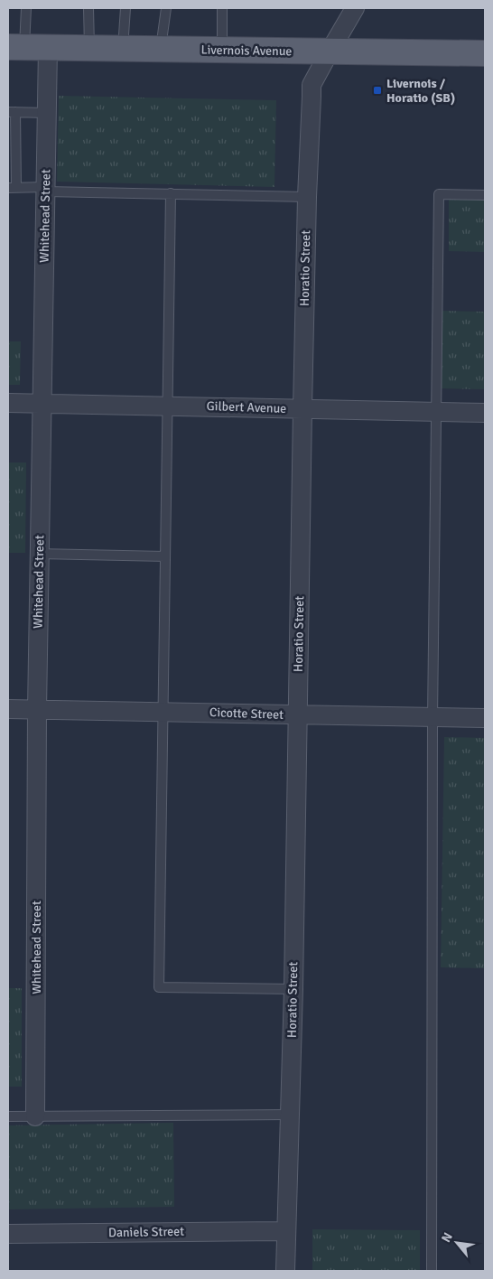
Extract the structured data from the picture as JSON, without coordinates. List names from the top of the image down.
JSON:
{
  "streets": {
    "main road": ["Livernois Avenue"],
    "street": [
      "Whitehead Street",
      "Horatio Street",
      "Gilbert Avenue",
      "Cicotte Street",
      "Daniels Street"
    ]
  },
  "crossings": [
    ["Livernois Avenue", "Whitehead Street"],
    ["Livernois Avenue", "Horatio Street"],
    ["Whitehead Street", "Gilbert Avenue"],
    ["Whitehead Street", "Cicotte Street"],
    ["Horatio Street", "Gilbert Avenue"],
    ["Horatio Street", "Cicotte Street"],
    ["Horatio Street", "Daniels Street"]
  ],
  "places": {
    "transit": ["Livernois / Horatio (SB)"]
  },
  "north": "top left"
}
